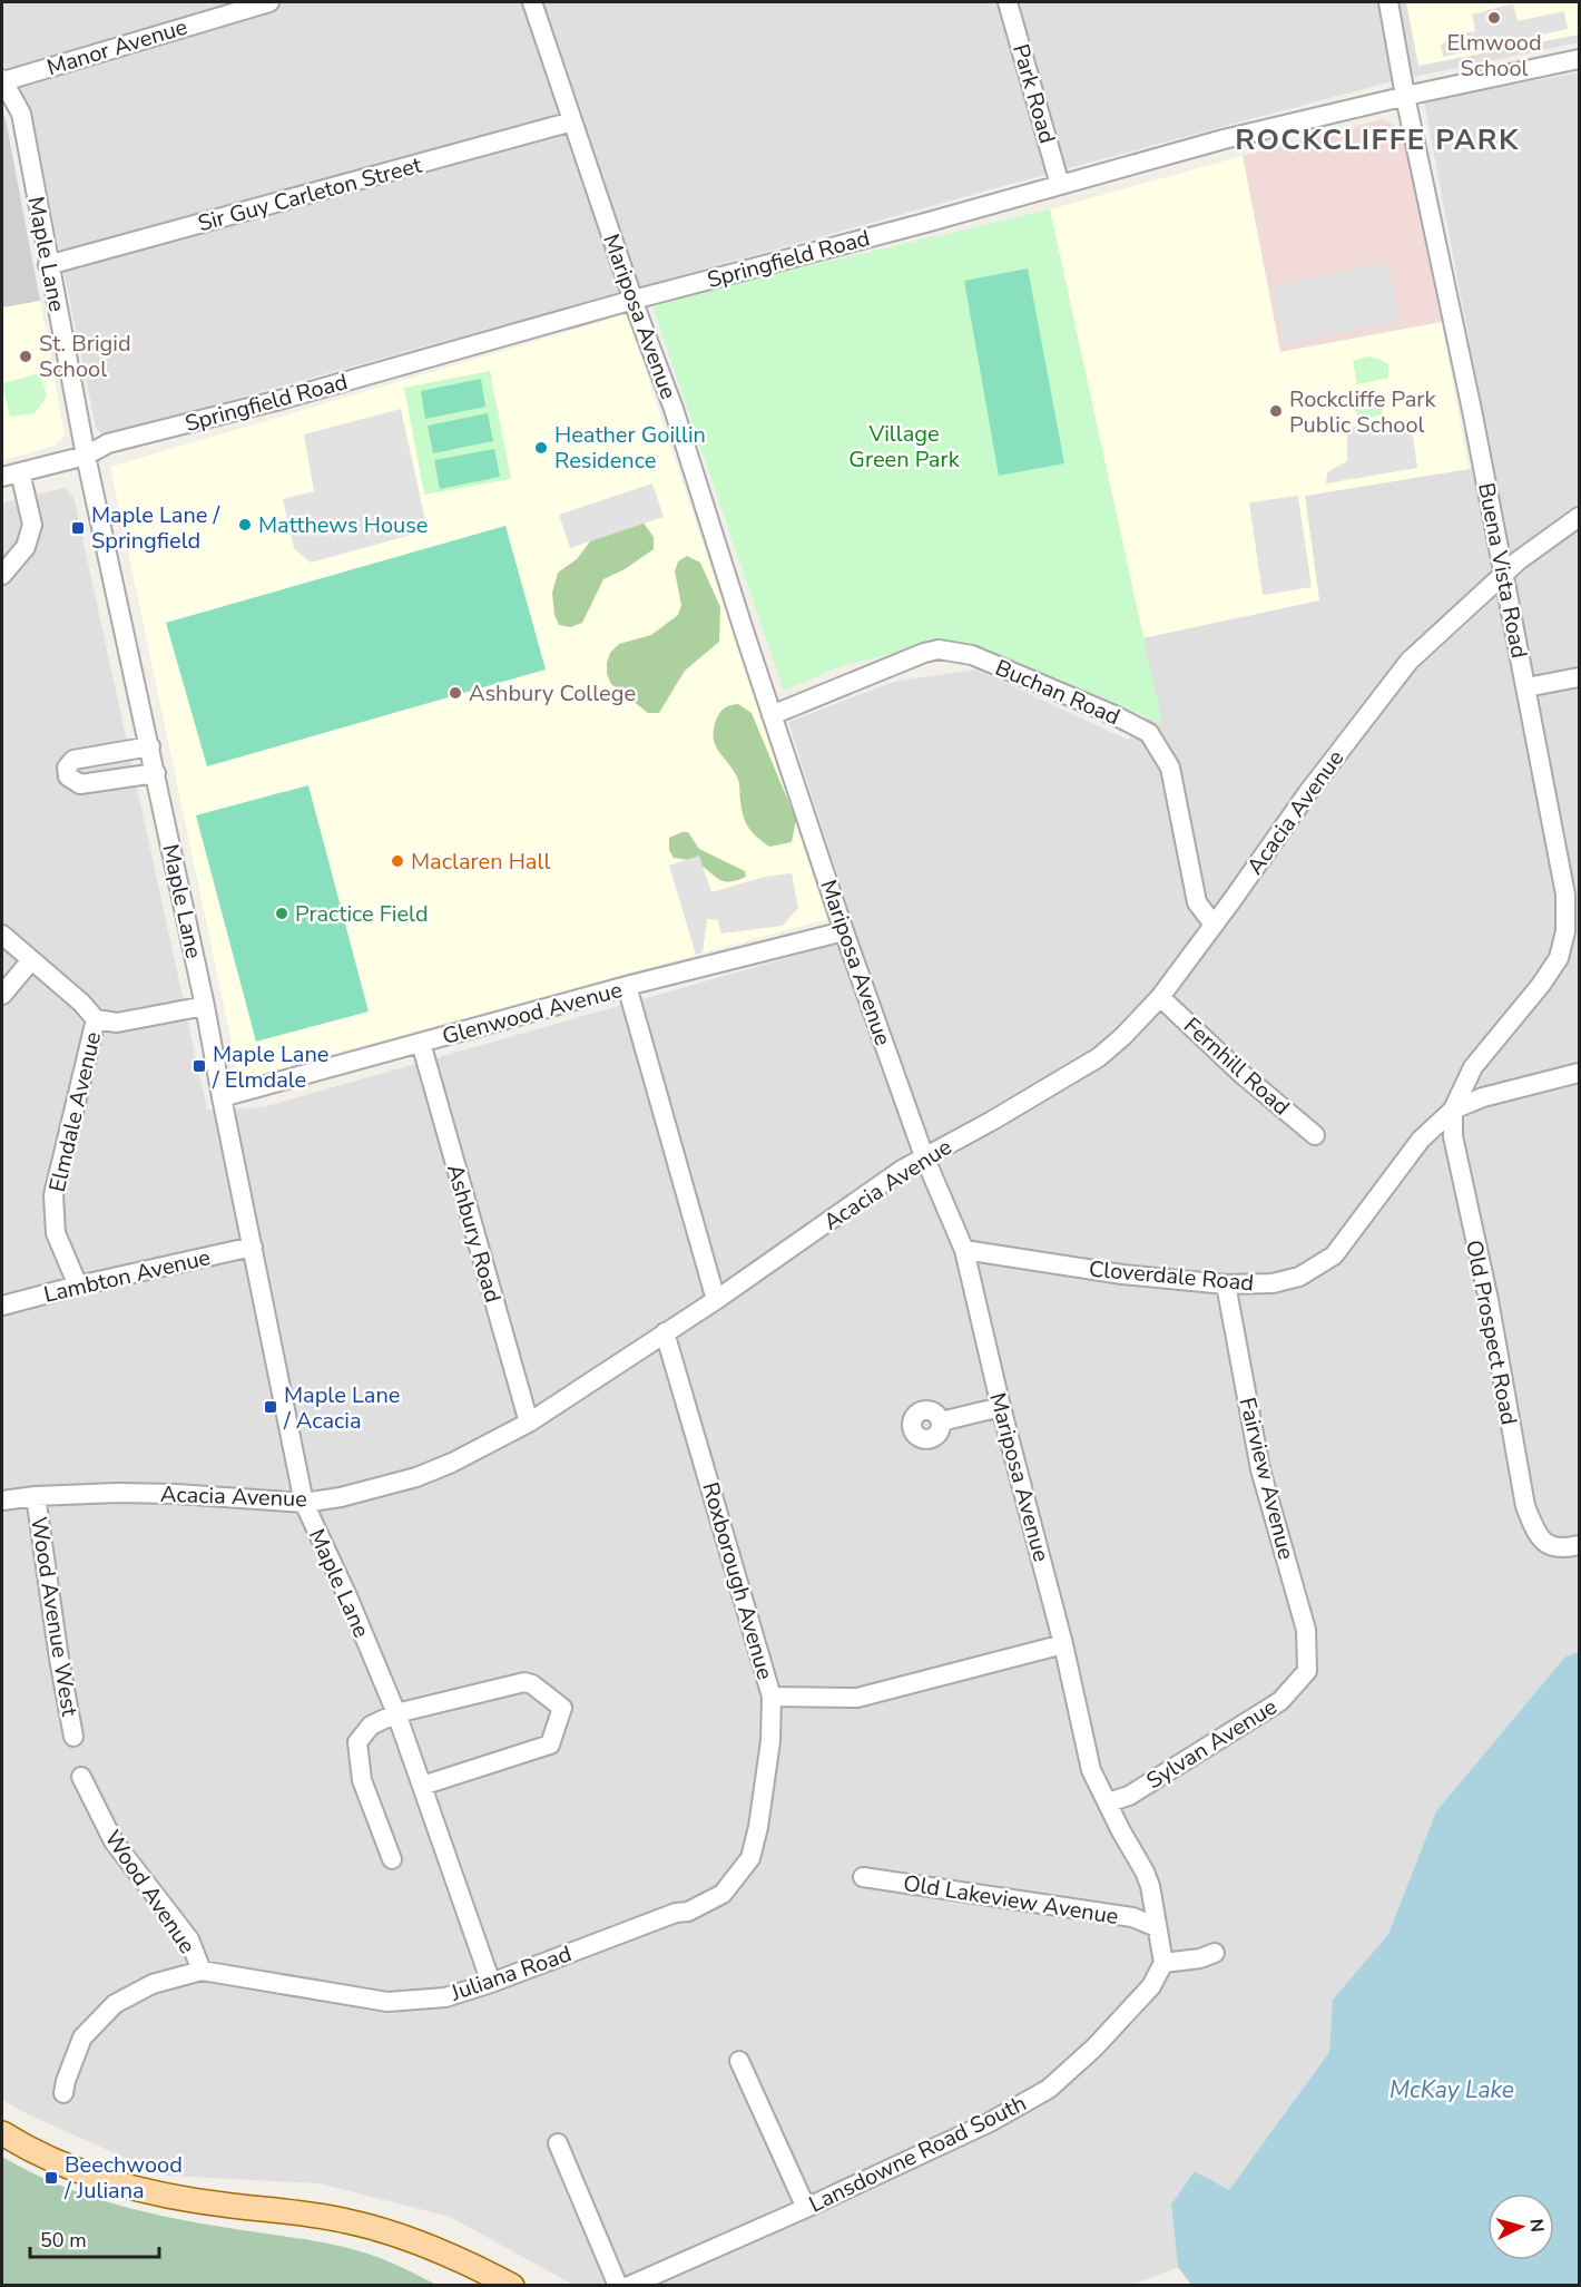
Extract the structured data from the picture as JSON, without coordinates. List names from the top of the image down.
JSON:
{
  "streets": {
    "street": [
      "Manor Avenue",
      "Park Road",
      "Sir Guy Carleton Street",
      "Maple Lane",
      "Springfield Road",
      "Mariposa Avenue",
      "Buena Vista Road",
      "Buchan Road",
      "Acacia Avenue",
      "Glenwood Avenue",
      "Fernhill Road",
      "Elmdale Avenue",
      "Ashbury Road",
      "Lambton Avenue",
      "Cloverdale Road",
      "Old Prospect Road",
      "Fairview Avenue",
      "Roxborough Avenue",
      "Wood Avenue West",
      "Sylvan Avenue",
      "Wood Avenue",
      "Old Lakeview Avenue",
      "Juliana Road",
      "Lansdowne Road South"
    ]
  },
  "crossings": [
    ["Manor Avenue", "Maple Lane"],
    ["Park Road", "Springfield Road"],
    ["Sir Guy Carleton Street", "Maple Lane"],
    ["Sir Guy Carleton Street", "Mariposa Avenue"],
    ["Maple Lane", "Springfield Road"],
    ["Maple Lane", "Acacia Avenue"],
    ["Maple Lane", "Glenwood Avenue"],
    ["Maple Lane", "Lambton Avenue"],
    ["Maple Lane", "Juliana Road"],
    ["Springfield Road", "Mariposa Avenue"],
    ["Springfield Road", "Buena Vista Road"],
    ["Mariposa Avenue", "Buchan Road"],
    ["Mariposa Avenue", "Acacia Avenue"],
    ["Mariposa Avenue", "Glenwood Avenue"],
    ["Mariposa Avenue", "Cloverdale Road"],
    ["Mariposa Avenue", "Roxborough Avenue"],
    ["Mariposa Avenue", "Sylvan Avenue"],
    ["Mariposa Avenue", "Old Lakeview Avenue"],
    ["Buena Vista Road", "Acacia Avenue"],
    ["Buena Vista Road", "Cloverdale Road"],
    ["Buena Vista Road", "Old Prospect Road"],
    ["Buchan Road", "Acacia Avenue"],
    ["Acacia Avenue", "Fernhill Road"],
    ["Acacia Avenue", "Ashbury Road"],
    ["Acacia Avenue", "Roxborough Avenue"],
    ["Acacia Avenue", "Wood Avenue West"],
    ["Glenwood Avenue", "Ashbury Road"],
    ["Elmdale Avenue", "Lambton Avenue"],
    ["Cloverdale Road", "Old Prospect Road"],
    ["Cloverdale Road", "Fairview Avenue"],
    ["Fairview Avenue", "Sylvan Avenue"],
    ["Roxborough Avenue", "Juliana Road"],
    ["Wood Avenue", "Juliana Road"]
  ],
  "districts": ["ROCKCLIFFE PARK"],
  "water": ["McKay Lake"],
  "parks": ["Village Green Park"],
  "places": {
    "other": [
      "Elmwood School",
      "St. Brigid School",
      "Rockcliffe Park Public School",
      "Heather Goillin Residence",
      "Matthews House",
      "Ashbury College",
      "Maclaren Hall",
      "Practice Field"
    ],
    "transit": [
      "Maple Lane / Springfield",
      "Maple Lane / Elmdale",
      "Maple Lane / Acacia",
      "Beechwood / Juliana"
    ]
  },
  "scale_bar": "50 m",
  "north": "right"
}
